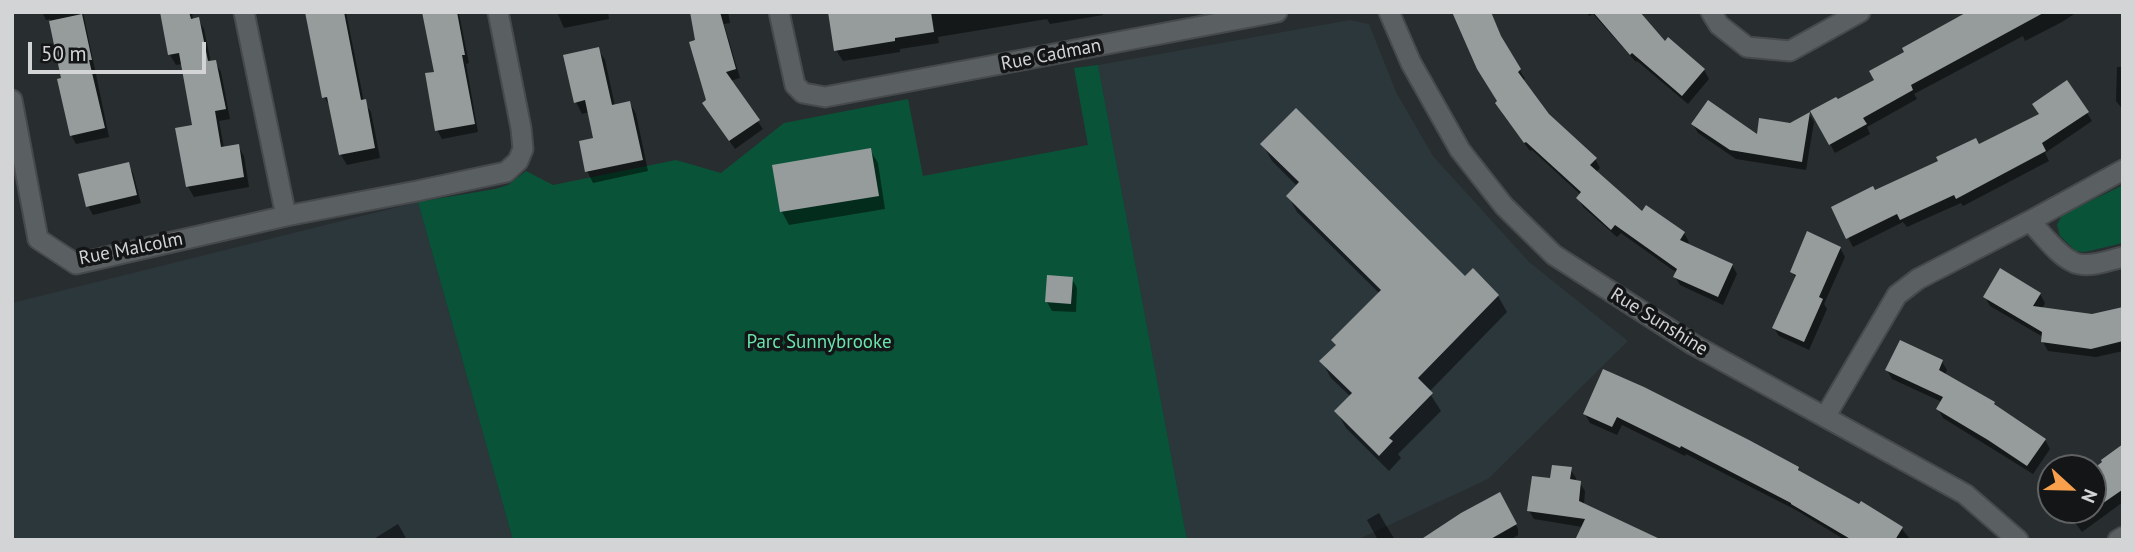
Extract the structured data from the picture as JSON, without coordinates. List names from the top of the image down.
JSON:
{
  "streets": {
    "street": ["Rue Cadman", "Rue Malcolm", "Rue Sunshine"]
  },
  "parks": ["Parc Sunnybrooke"],
  "scale_bar": "50 m",
  "north": "right"
}
